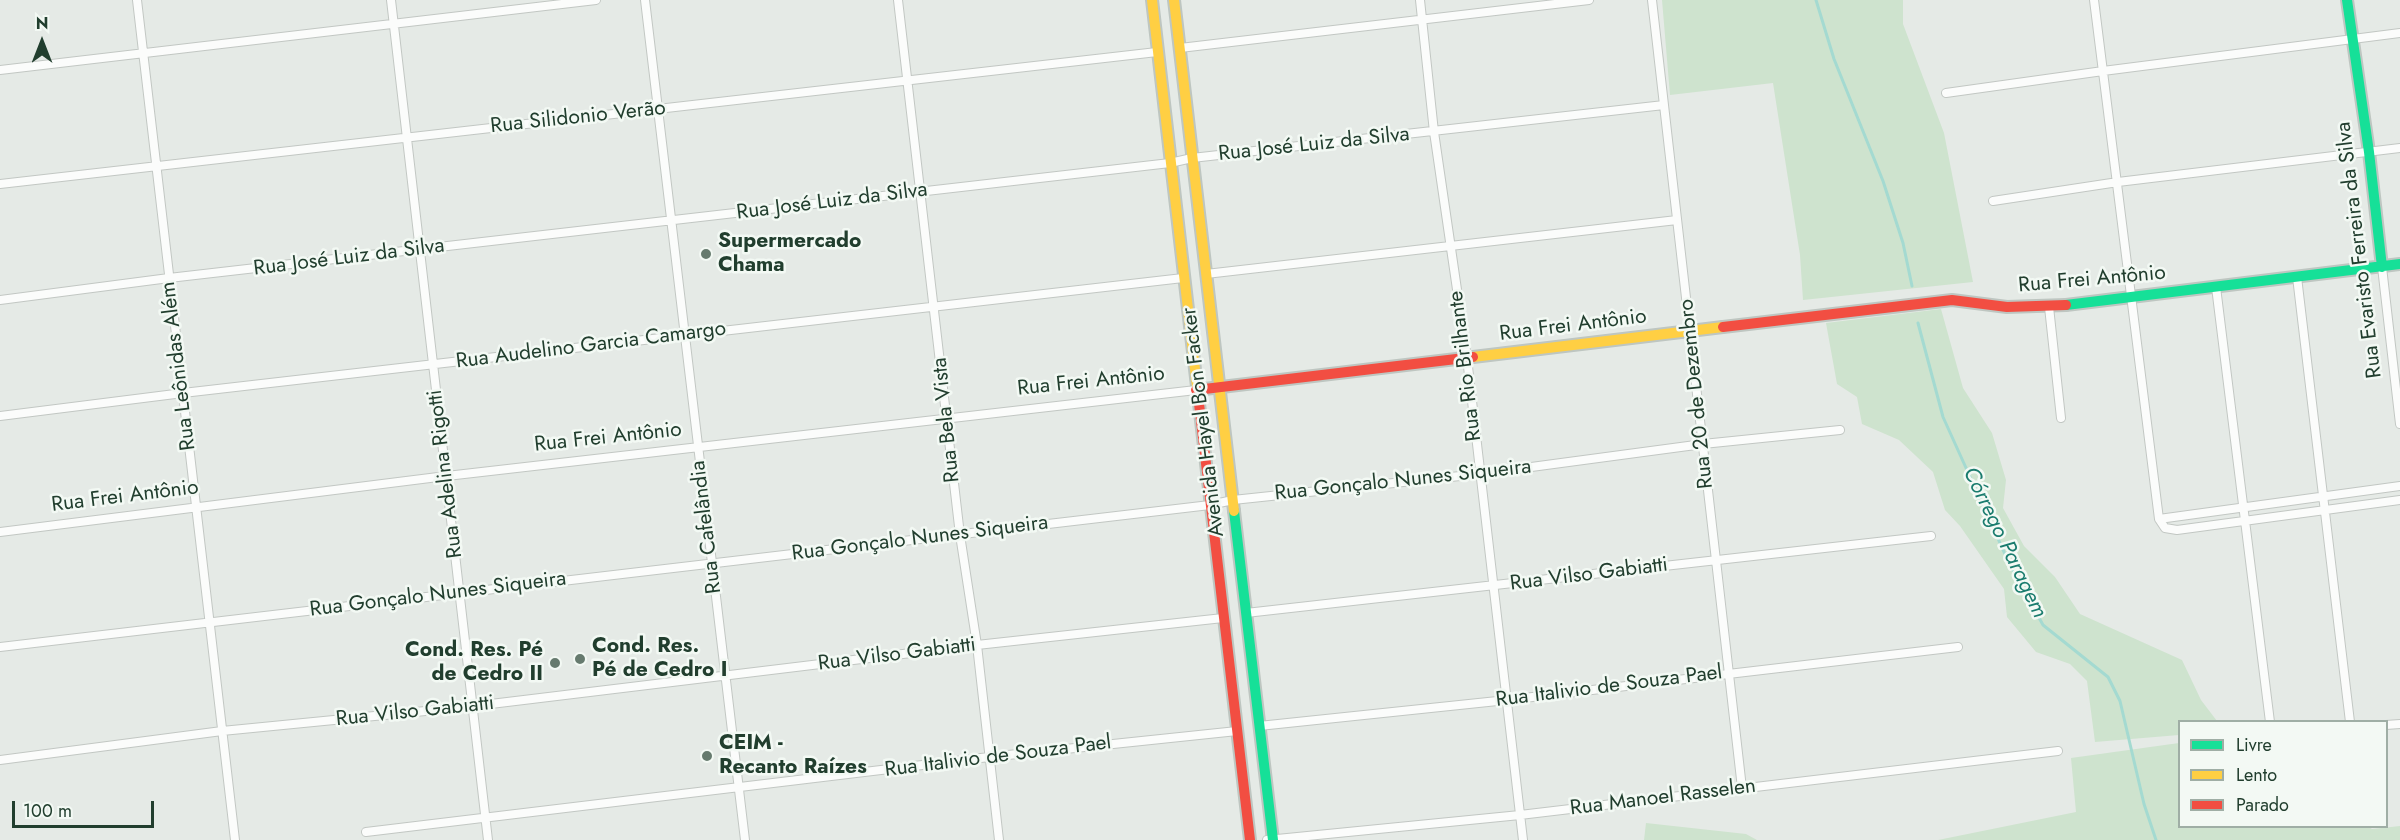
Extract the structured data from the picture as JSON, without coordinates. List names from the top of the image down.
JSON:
{
  "streets": {
    "main road": ["Rua Evaristo Ferreira da Silva", "Rua Frei Antônio", "Avenida Hayel Bon Facker"],
    "street": [
      "Rua Silidonio Verão",
      "Rua José Luiz da Silva",
      "Rua Audelino Garcia Camargo",
      "Rua Leônidas Além",
      "Rua Rio Brilhante",
      "Rua 20 de Dezembro",
      "Rua Bela Vista",
      "Rua Adelina Rigotti",
      "Rua Gonçalo Nunes Siqueira",
      "Rua Cafelândia",
      "Rua Vilso Gabiatti",
      "Rua Italivio de Souza Pael",
      "Rua Manoel Rasselen"
    ]
  },
  "crossings": [
    ["Rua Silidonio Verão", "Rua Leônidas Além"],
    ["Rua Silidonio Verão", "Rua Bela Vista"],
    ["Rua Silidonio Verão", "Avenida Hayel Bon Facker"],
    ["Rua Silidonio Verão", "Rua Adelina Rigotti"],
    ["Rua Silidonio Verão", "Rua Cafelândia"],
    ["Rua José Luiz da Silva", "Rua Leônidas Além"],
    ["Rua José Luiz da Silva", "Rua Rio Brilhante"],
    ["Rua José Luiz da Silva", "Rua 20 de Dezembro"],
    ["Rua José Luiz da Silva", "Rua Bela Vista"],
    ["Rua José Luiz da Silva", "Avenida Hayel Bon Facker"],
    ["Rua José Luiz da Silva", "Rua Adelina Rigotti"],
    ["Rua José Luiz da Silva", "Rua Cafelândia"],
    ["Rua Evaristo Ferreira da Silva", "Rua Frei Antônio"],
    ["Rua Frei Antônio", "Rua Leônidas Além"],
    ["Rua Frei Antônio", "Rua Rio Brilhante"],
    ["Rua Frei Antônio", "Rua 20 de Dezembro"],
    ["Rua Frei Antônio", "Rua Bela Vista"],
    ["Rua Frei Antônio", "Avenida Hayel Bon Facker"],
    ["Rua Frei Antônio", "Rua Adelina Rigotti"],
    ["Rua Frei Antônio", "Rua Cafelândia"],
    ["Rua Audelino Garcia Camargo", "Rua Leônidas Além"],
    ["Rua Audelino Garcia Camargo", "Rua Bela Vista"],
    ["Rua Audelino Garcia Camargo", "Avenida Hayel Bon Facker"],
    ["Rua Audelino Garcia Camargo", "Rua Adelina Rigotti"],
    ["Rua Audelino Garcia Camargo", "Rua Cafelândia"],
    ["Rua Leônidas Além", "Rua Gonçalo Nunes Siqueira"],
    ["Rua Leônidas Além", "Rua Vilso Gabiatti"],
    ["Rua Rio Brilhante", "Rua Gonçalo Nunes Siqueira"],
    ["Rua Rio Brilhante", "Rua Vilso Gabiatti"],
    ["Rua Rio Brilhante", "Rua Italivio de Souza Pael"],
    ["Rua Rio Brilhante", "Rua Manoel Rasselen"],
    ["Rua 20 de Dezembro", "Rua Gonçalo Nunes Siqueira"],
    ["Rua 20 de Dezembro", "Rua Vilso Gabiatti"],
    ["Rua 20 de Dezembro", "Rua Italivio de Souza Pael"],
    ["Rua 20 de Dezembro", "Rua Manoel Rasselen"],
    ["Rua Bela Vista", "Rua Gonçalo Nunes Siqueira"],
    ["Rua Bela Vista", "Rua Vilso Gabiatti"],
    ["Rua Bela Vista", "Rua Italivio de Souza Pael"],
    ["Avenida Hayel Bon Facker", "Rua Gonçalo Nunes Siqueira"],
    ["Avenida Hayel Bon Facker", "Rua Vilso Gabiatti"],
    ["Avenida Hayel Bon Facker", "Rua Italivio de Souza Pael"],
    ["Avenida Hayel Bon Facker", "Rua Manoel Rasselen"],
    ["Rua Adelina Rigotti", "Rua Gonçalo Nunes Siqueira"],
    ["Rua Adelina Rigotti", "Rua Vilso Gabiatti"],
    ["Rua Adelina Rigotti", "Rua Italivio de Souza Pael"],
    ["Rua Gonçalo Nunes Siqueira", "Rua Cafelândia"],
    ["Rua Cafelândia", "Rua Vilso Gabiatti"],
    ["Rua Cafelândia", "Rua Italivio de Souza Pael"]
  ],
  "water": ["Córrego Paragem"],
  "places": [
    "Supermercado Chama",
    "Cond. Res. Pé de Cedro I",
    "Cond. Res. Pé de Cedro II",
    "CEIM - Recanto Raízes"
  ],
  "legend": ["Livre", "Lento", "Parado"],
  "scale_bar": "100 m",
  "north": "top"
}
